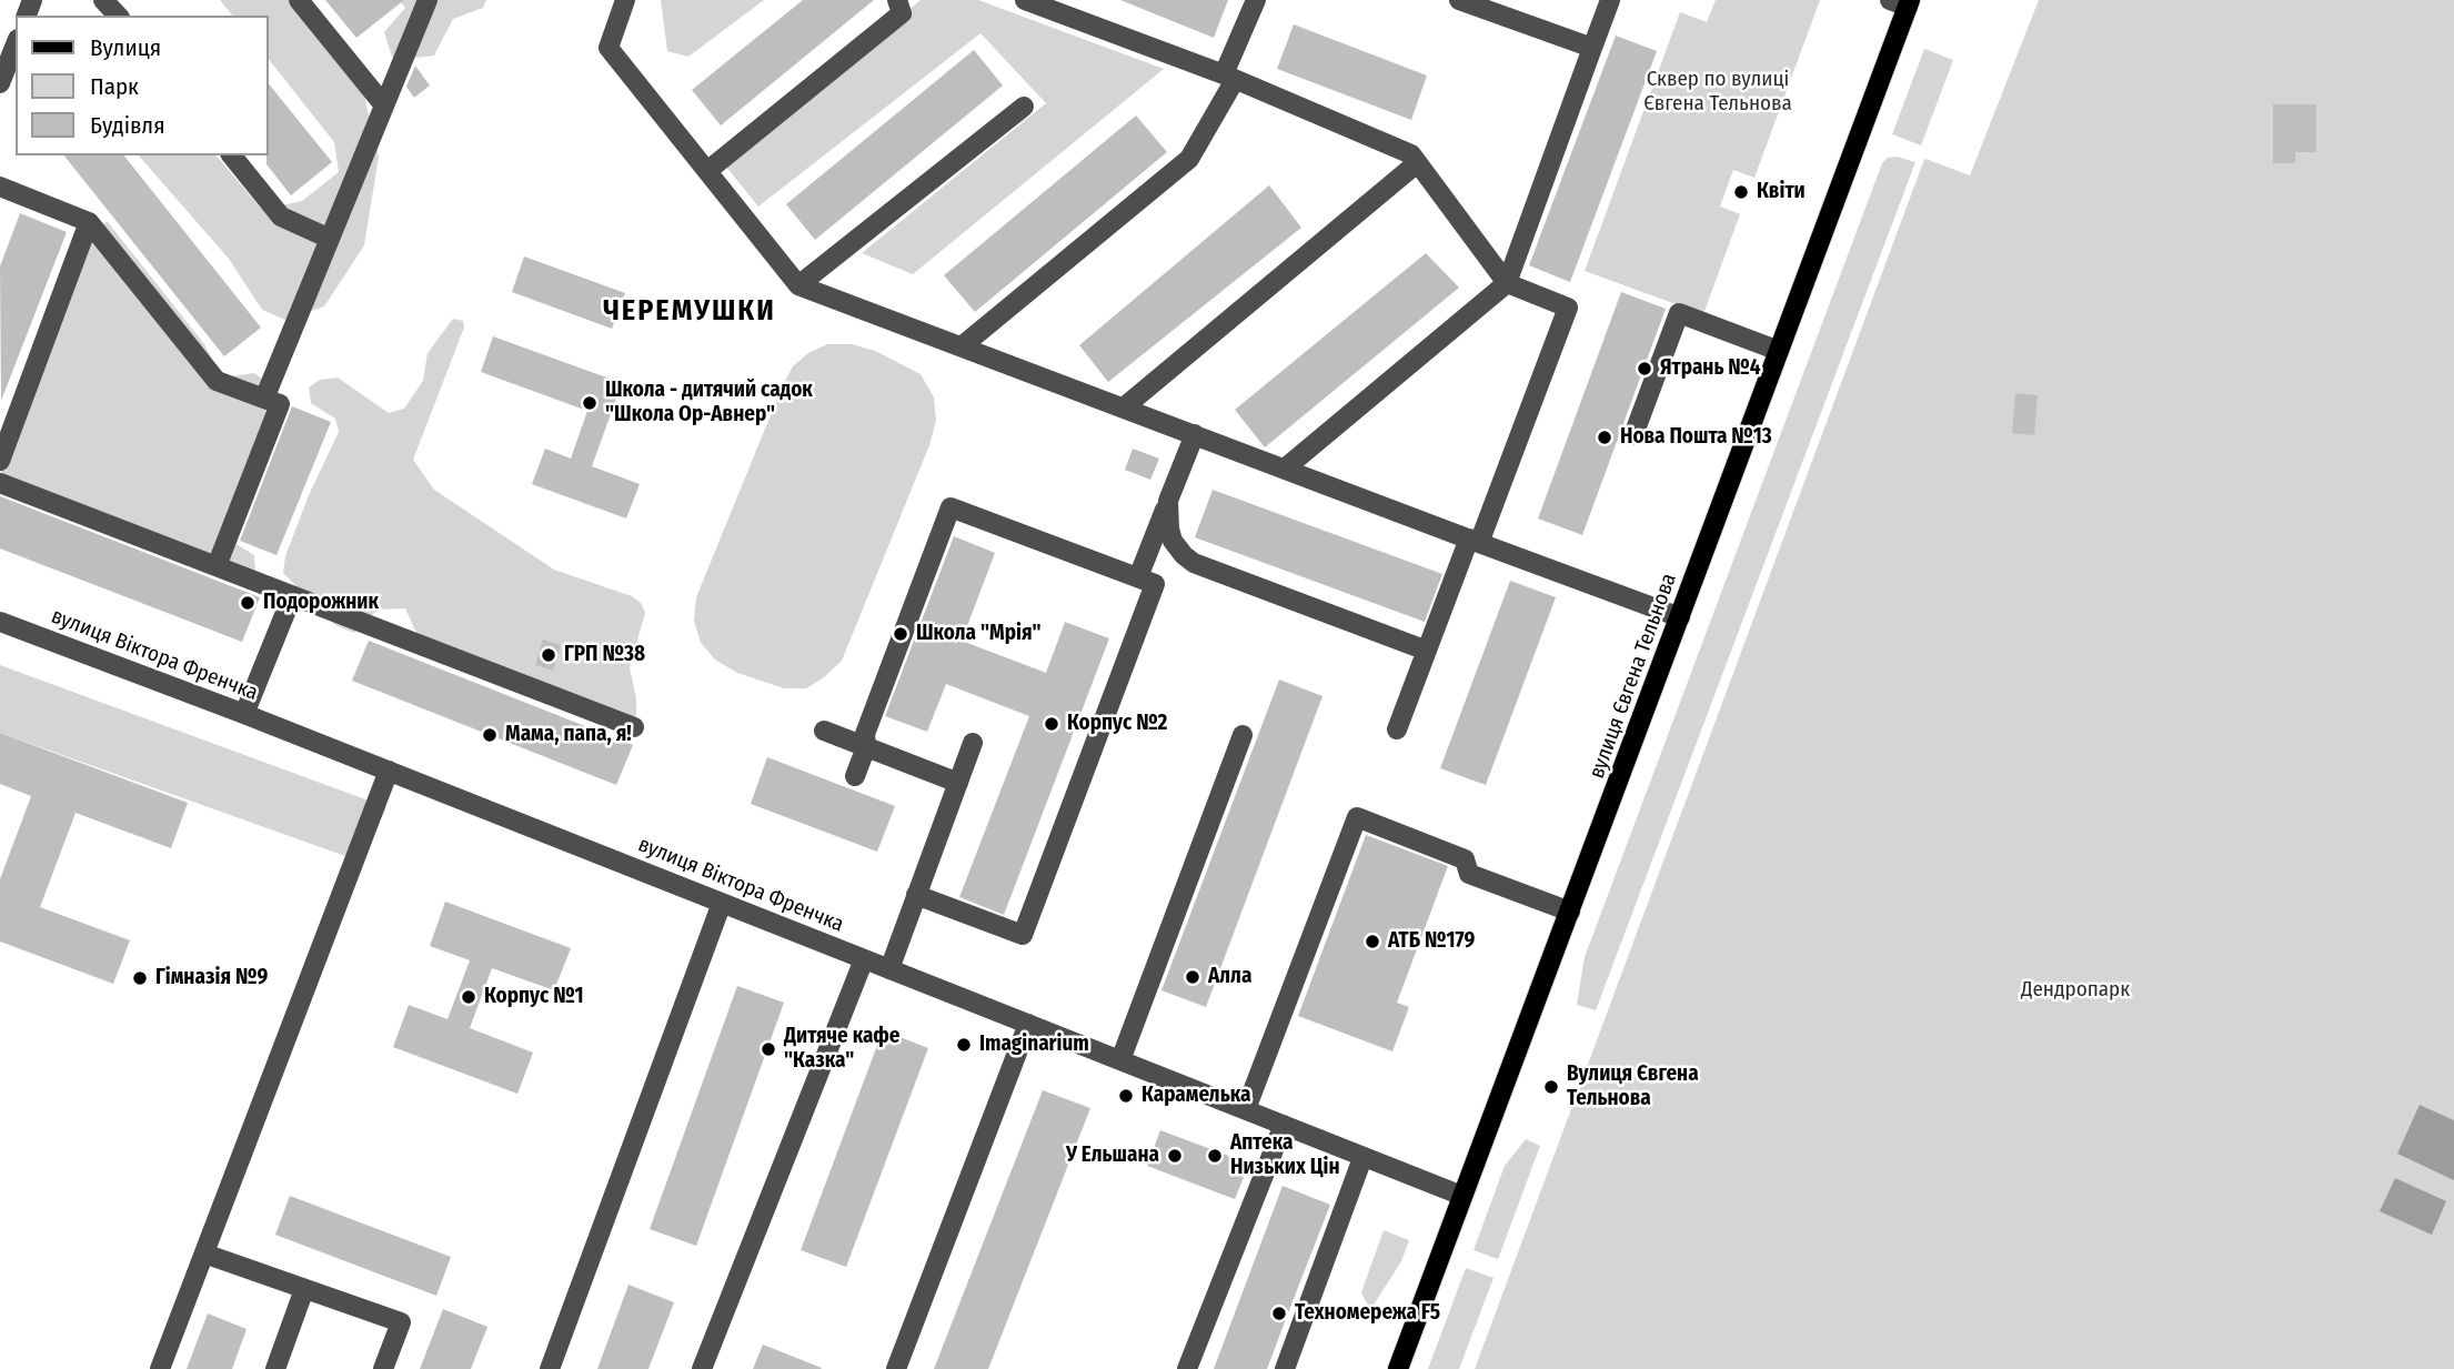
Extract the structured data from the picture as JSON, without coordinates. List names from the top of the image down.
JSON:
{
  "streets": {
    "main road": ["вулиця Євгена Тельнова"],
    "street": ["вулиця Віктора Френчка"]
  },
  "crossings": [
    ["вулиця Віктора Френчка", "вулиця Євгена Тельнова"]
  ],
  "districts": ["ЧЕРЕМУШКИ"],
  "parks": ["Сквер по вулиці Євгена Тельнова", "Дендропарк"],
  "places": [
    "Квіти",
    "Ятрань №4",
    "Школа - дитячий садок \"Школа Ор-Авнер\"",
    "Нова Пошта №13",
    "Подорожник",
    "Школа \"Мрія\"",
    "ГРП №38",
    "Корпус №2",
    "Мама, папа, я!",
    "АТБ №179",
    "Алла",
    "Гімназія №9",
    "Корпус №1",
    "Imaginarium",
    "Дитяче кафе \"Казка\"",
    "Вулиця Євгена Тельнова",
    "Карамелька",
    "У Ельшана",
    "Аптека Низьких Цін",
    "Техномережа F5"
  ],
  "legend": ["Вулиця", "Парк", "Будівля"]
}
